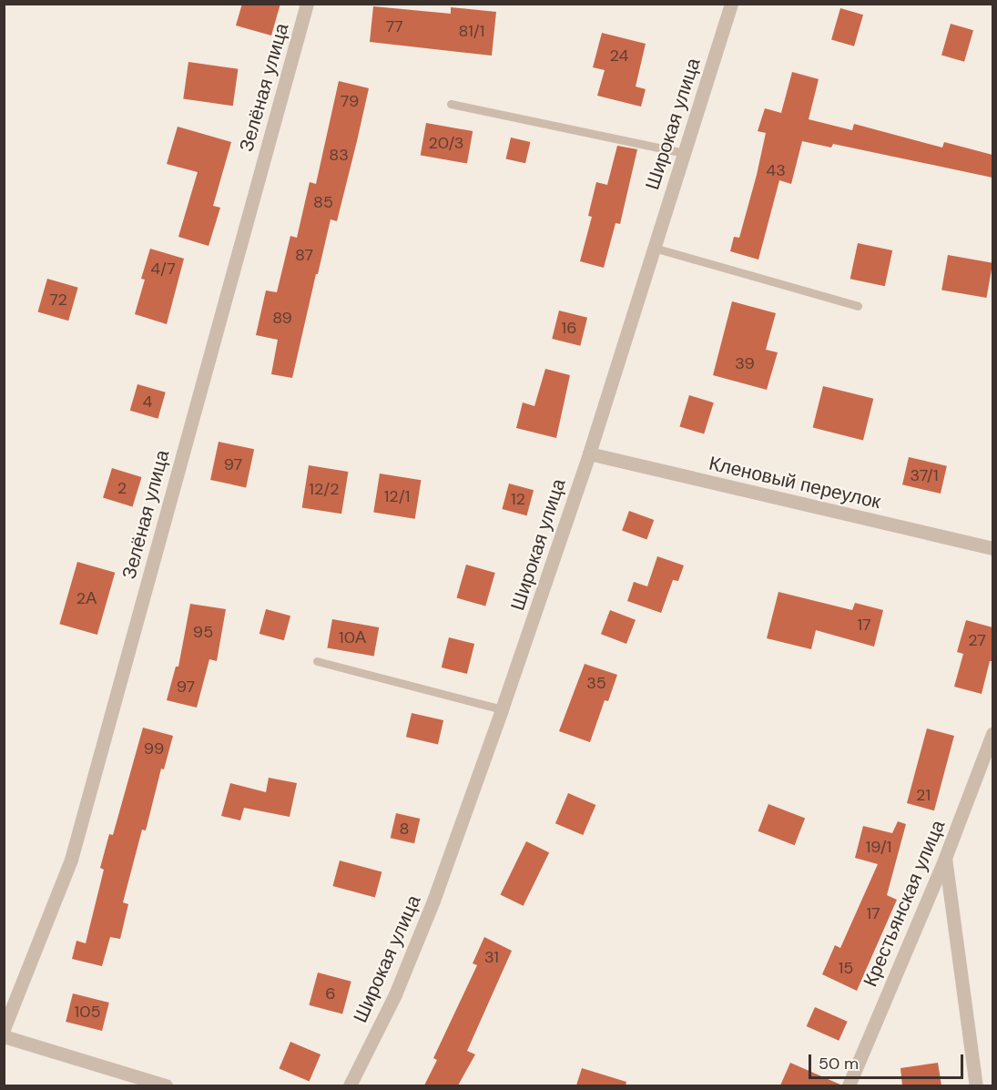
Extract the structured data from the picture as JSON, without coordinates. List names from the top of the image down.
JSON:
{
  "streets": {
    "street": [
      "Зелёная улица",
      "Широкая улица",
      "Кленовый переулок",
      "Крестьянская улица"
    ]
  },
  "crossings": [
    ["Широкая улица", "Кленовый переулок"]
  ],
  "house_numbers": [
    "77",
    "81/1",
    "24",
    "79",
    "20/3",
    "83",
    "43",
    "85",
    "87",
    "4/7",
    "72",
    "89",
    "16",
    "39",
    "4",
    "97",
    "37/1",
    "2",
    "12/2",
    "12/1",
    "12",
    "2А",
    "17",
    "95",
    "10А",
    "27",
    "35",
    "97",
    "99",
    "21",
    "8",
    "19/1",
    "17",
    "31",
    "15",
    "6",
    "105"
  ],
  "scale_bar": "50 m"
}
